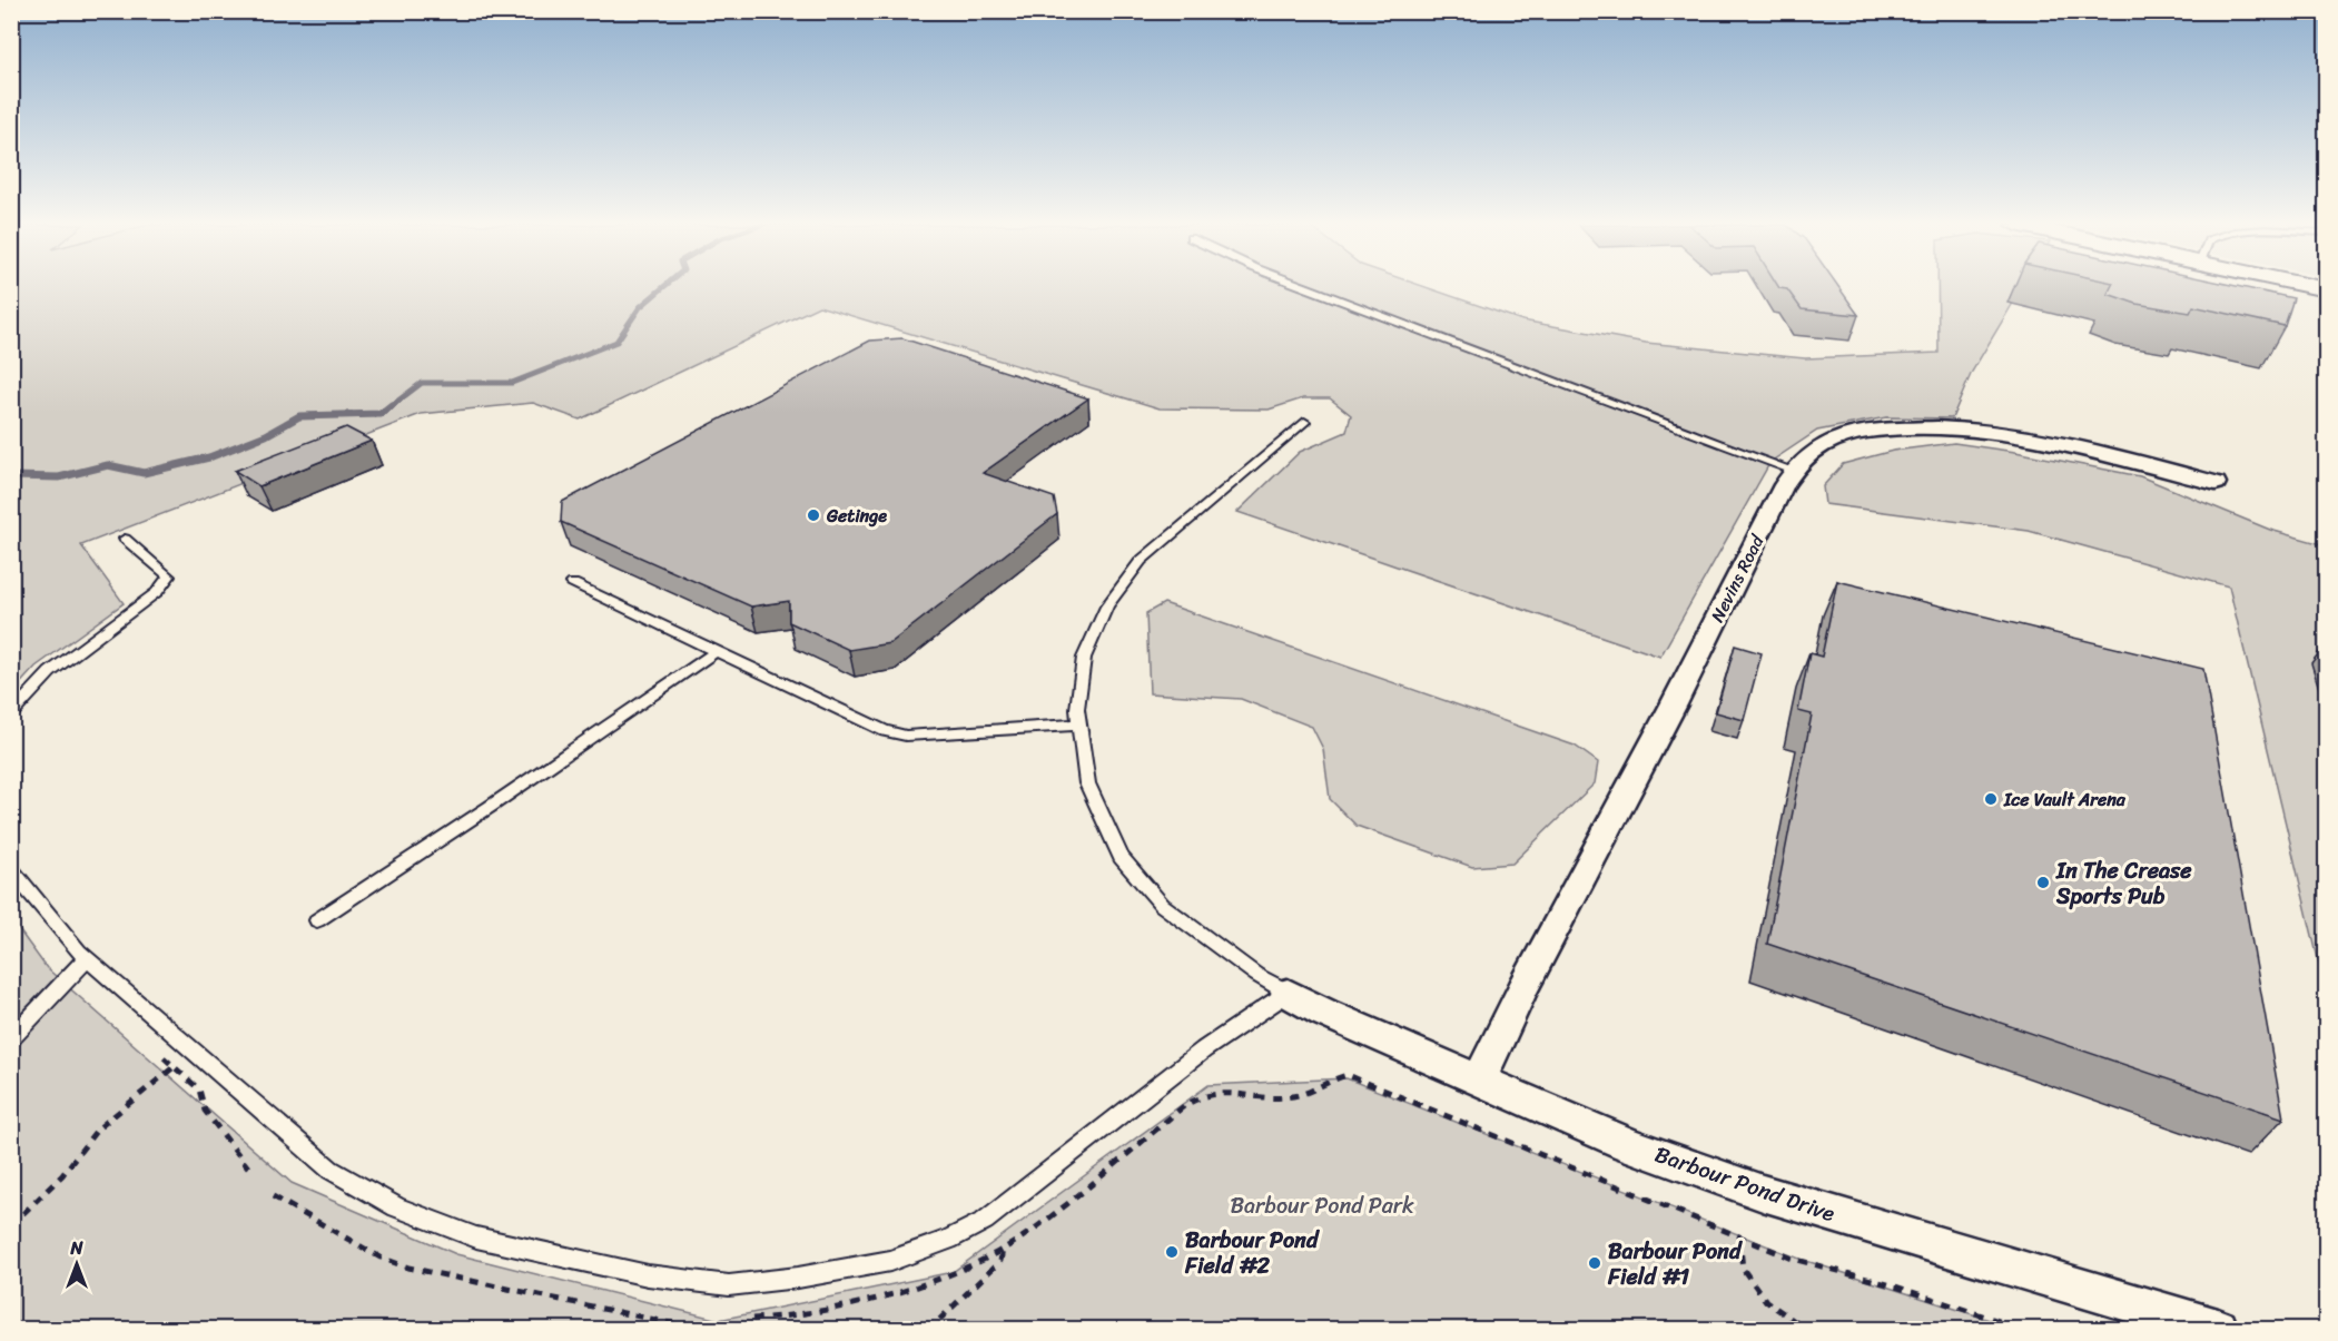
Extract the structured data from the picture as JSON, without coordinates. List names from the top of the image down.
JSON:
{
  "streets": {
    "street": ["Nevins Road", "Barbour Pond Drive"]
  },
  "crossings": [
    ["Nevins Road", "Barbour Pond Drive"]
  ],
  "parks": ["Barbour Pond Park"],
  "places": [
    "Getinge",
    "Ice Vault Arena",
    "In The Crease Sports Pub",
    "Barbour Pond Field #2",
    "Barbour Pond Field #1"
  ],
  "north": "top"
}
